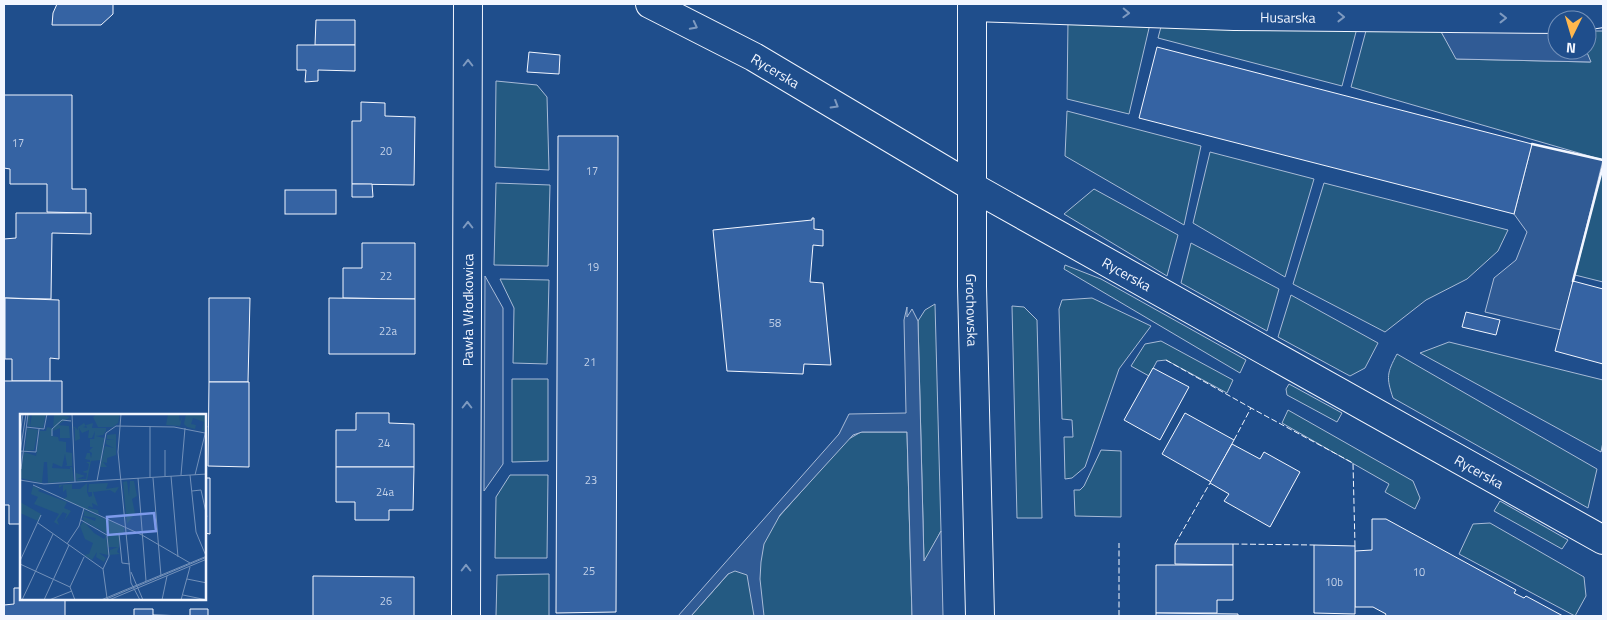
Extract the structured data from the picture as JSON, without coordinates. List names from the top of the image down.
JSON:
{
  "streets": {
    "street": [
      "Husarska",
      "Rycerska",
      "Pawła Włodkowica",
      "Grochowska"
    ]
  },
  "crossings": [
    ["Husarska", "Grochowska"],
    ["Rycerska", "Grochowska"]
  ],
  "one_way": ["Husarska", "Pawła Włodkowica"],
  "house_numbers": [
    "17",
    "20",
    "17",
    "19",
    "22",
    "58",
    "22a",
    "21",
    "24",
    "23",
    "24a",
    "25",
    "10",
    "10b",
    "26"
  ],
  "north": "bottom"
}
